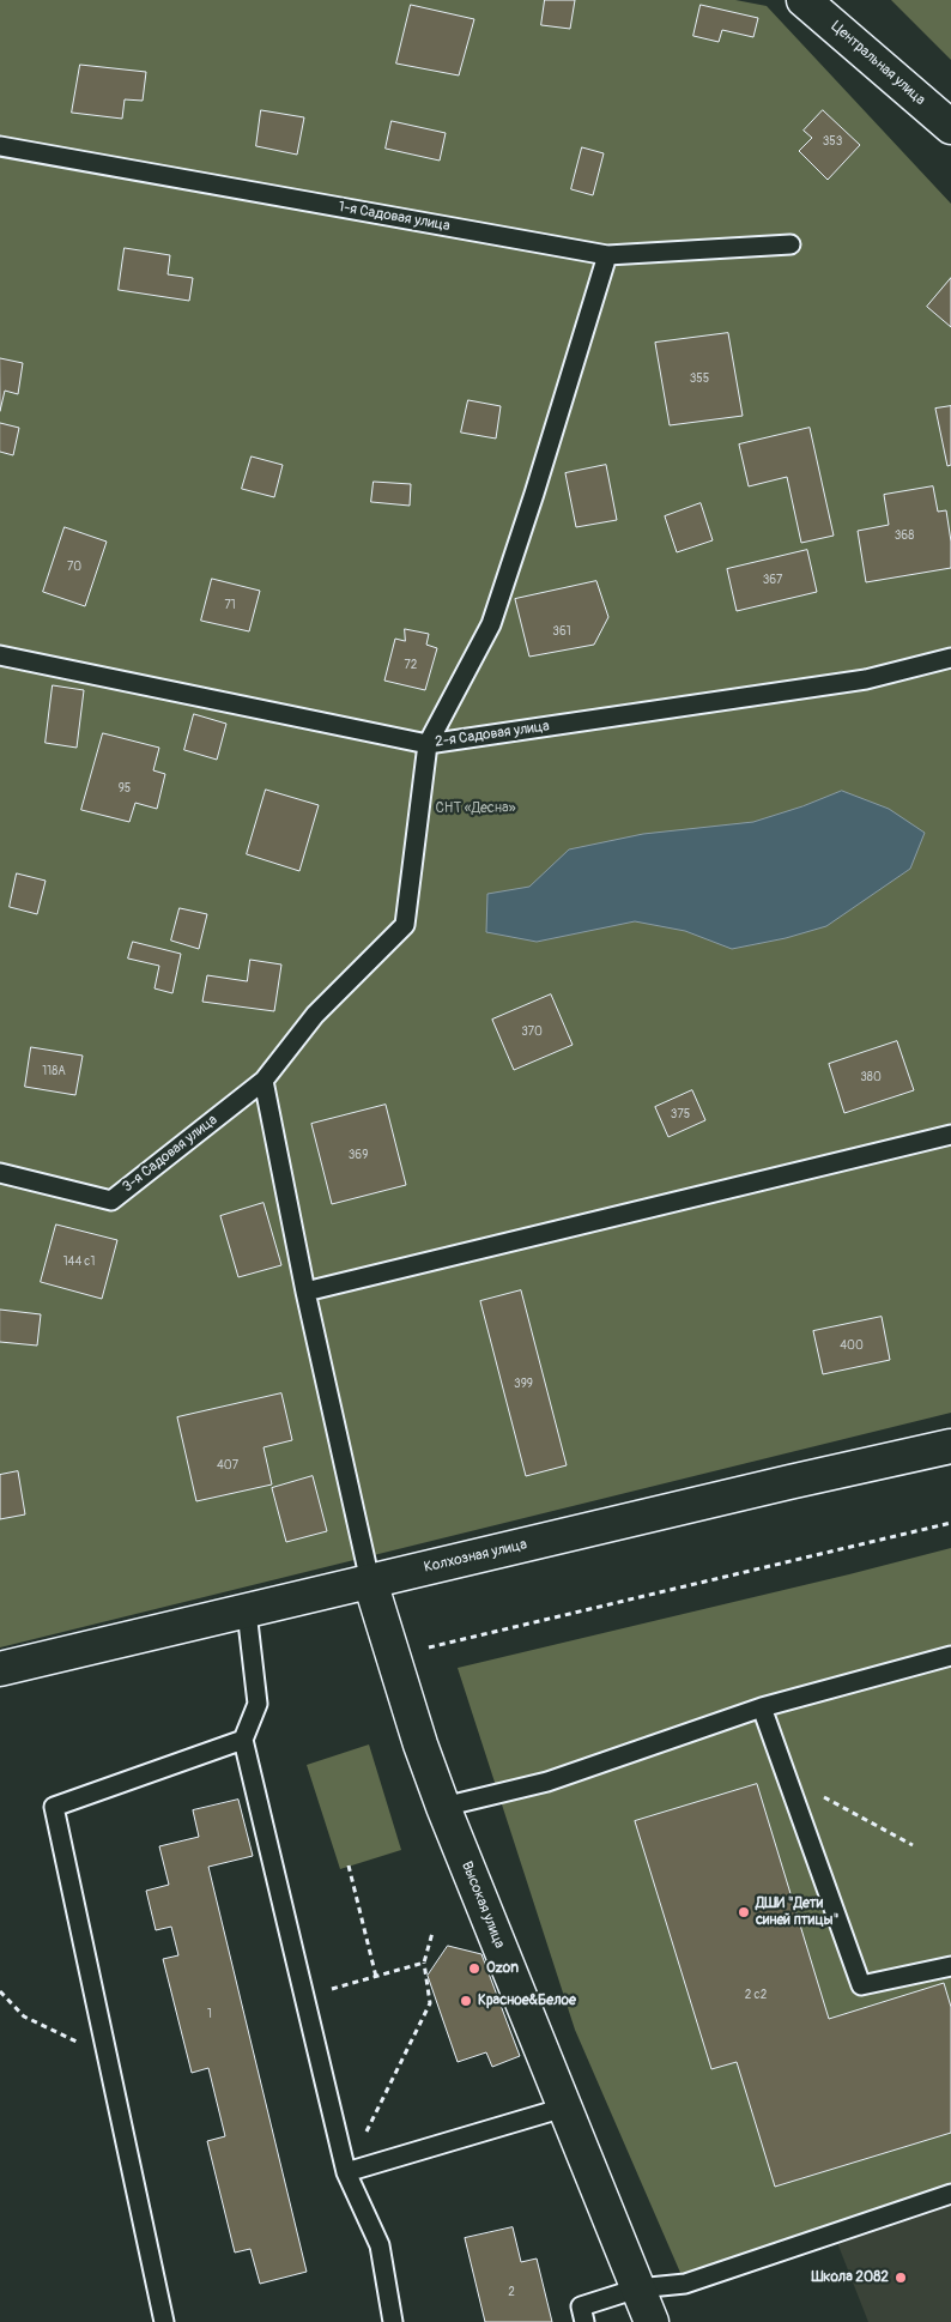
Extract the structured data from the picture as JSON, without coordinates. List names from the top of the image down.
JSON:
{
  "streets": {
    "street": ["Центральная улица", "Колхозная улица", "Высокая улица"],
    "lane": ["1-я Садовая улица", "2-я Садовая улица", "3-я Садовая улица"]
  },
  "crossings": [
    ["Колхозная улица", "Высокая улица"]
  ],
  "parks": ["СНТ «Десна»"],
  "places": [
    "ДШИ \"Дети синей птицы\"",
    "Ozon",
    "Красное&Белое",
    "Школа 2082"
  ],
  "house_numbers": [
    "353",
    "355",
    "368",
    "70",
    "367",
    "71",
    "361",
    "72",
    "95",
    "370",
    "118А",
    "380",
    "375",
    "369",
    "144 с1",
    "400",
    "399",
    "407",
    "2 с2",
    "1",
    "2"
  ]
}
